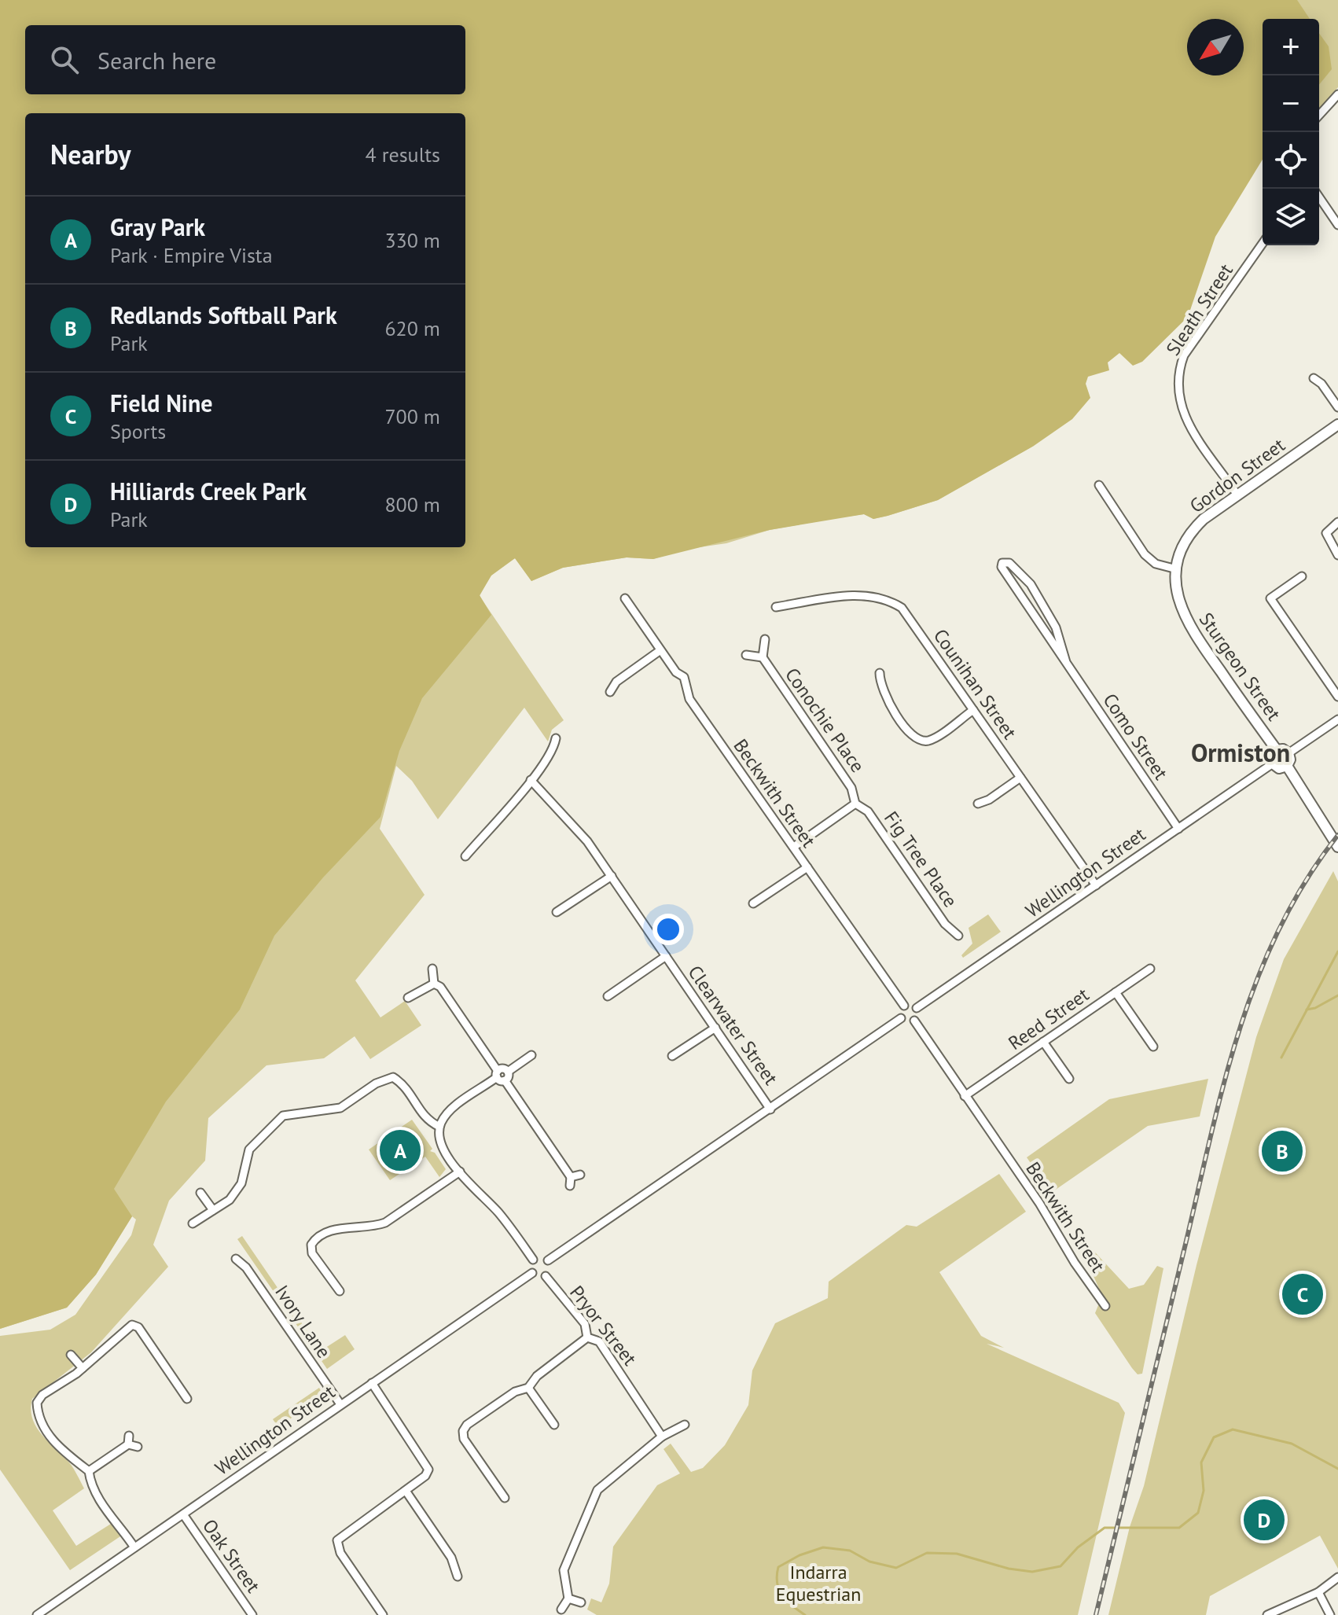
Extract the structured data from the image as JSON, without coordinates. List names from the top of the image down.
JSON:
{
  "streets": {
    "street": [
      "Sleath Street",
      "Gordon Street",
      "Sturgeon Street",
      "Counihan Street",
      "Conochie Place",
      "Como Street",
      "Beckwith Street",
      "Fig Tree Place",
      "Wellington Street",
      "Reed Street",
      "Clearwater Street",
      "Ivory Lane",
      "Pryor Street",
      "Oak Street"
    ]
  },
  "crossings": [
    ["Sleath Street", "Gordon Street"],
    ["Gordon Street", "Sturgeon Street"],
    ["Sturgeon Street", "Wellington Street"],
    ["Counihan Street", "Wellington Street"],
    ["Conochie Place", "Beckwith Street"],
    ["Conochie Place", "Fig Tree Place"],
    ["Como Street", "Wellington Street"],
    ["Beckwith Street", "Wellington Street"],
    ["Beckwith Street", "Reed Street"],
    ["Wellington Street", "Ivory Lane"],
    ["Wellington Street", "Pryor Street"],
    ["Wellington Street", "Oak Street"]
  ],
  "districts": ["Ormiston"],
  "parks": ["Indarra Equestrian"],
  "north": "bottom left",
  "page": {
    "map_buttons": ["+", "−"],
    "search": "Search here",
    "heading": ["Nearby", "4 results"],
    "list": [
      {
        "mark": "A",
        "name": "Gray Park",
        "note": "Park · Empire Vista",
        "value": "330 m"
      },
      {
        "mark": "B",
        "name": "Redlands Softball Park",
        "note": "Park",
        "value": "620 m"
      },
      {
        "mark": "C",
        "name": "Field Nine",
        "note": "Sports",
        "value": "700 m"
      },
      {
        "mark": "D",
        "name": "Hilliards Creek Park",
        "note": "Park",
        "value": "800 m"
      }
    ],
    "pins": [
      "A",
      "B",
      "C",
      "D"
    ]
  }
}
